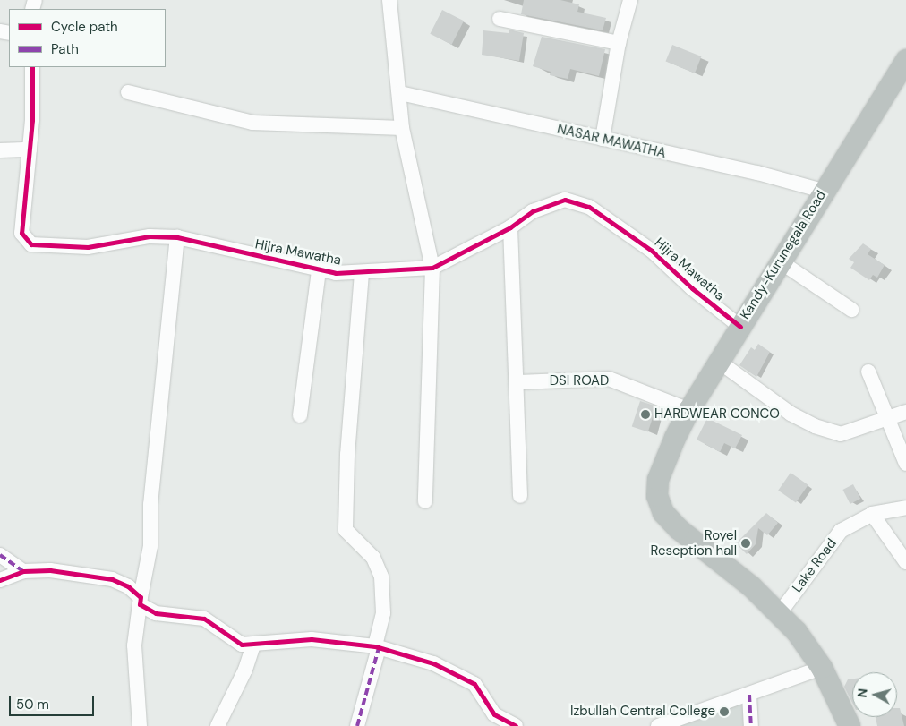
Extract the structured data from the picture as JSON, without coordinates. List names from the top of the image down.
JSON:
{
  "streets": {
    "highway": ["Kandy-Kurunegala Road"],
    "street": [
      "NASAR MAWATHA",
      "Hijra Mawatha",
      "DSI ROAD",
      "Lake Road"
    ]
  },
  "crossings": [
    ["NASAR MAWATHA", "Kandy-Kurunegala Road"],
    ["Hijra Mawatha", "Kandy-Kurunegala Road"],
    ["Kandy-Kurunegala Road", "DSI ROAD"],
    ["Kandy-Kurunegala Road", "Lake Road"]
  ],
  "places": ["HARDWEAR CONCO", "Royel Reseption hall", "Izbullah Central College"],
  "legend": ["Cycle path", "Path"],
  "scale_bar": "50 m",
  "north": "left"
}
